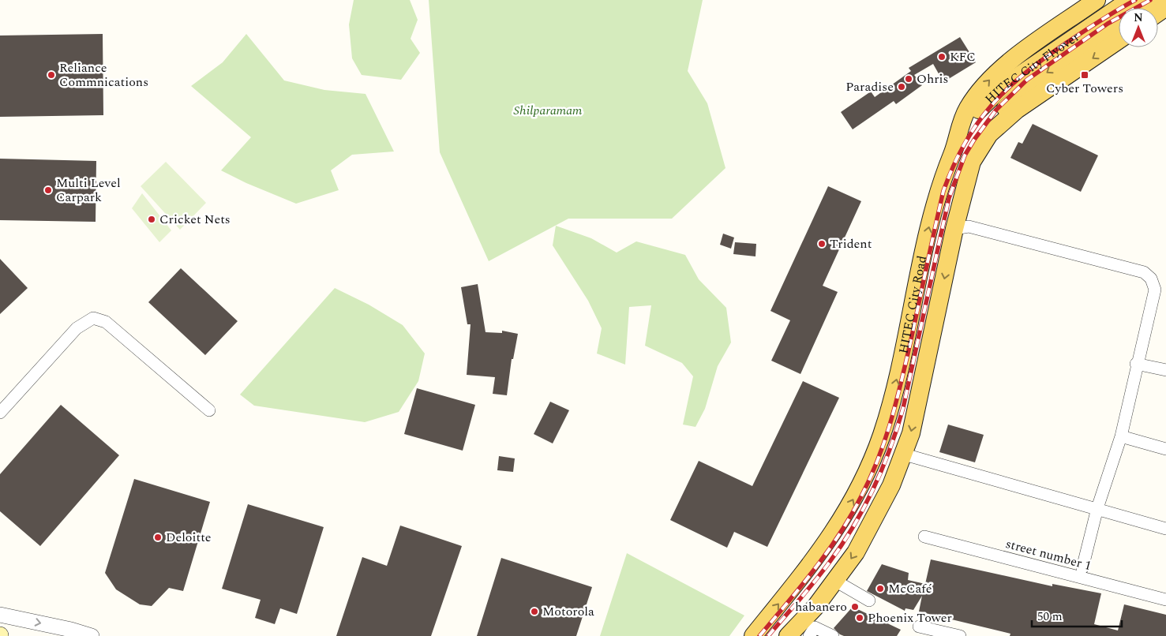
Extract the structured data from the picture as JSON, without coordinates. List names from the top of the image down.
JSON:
{
  "streets": {
    "main road": ["HITEC City Flyover", "HITEC City Road"],
    "street": ["street number 1"]
  },
  "crossings": [
    ["HITEC City Flyover", "HITEC City Road"]
  ],
  "parks": ["Shilparamam"],
  "places": {
    "other": [
      "KFC",
      "Reliance Commnications",
      "Ohris",
      "Paradise",
      "Multi Level Carpark",
      "Cricket Nets",
      "Trident",
      "Deloitte",
      "McCafé",
      "habanero",
      "Motorola",
      "Phoenix Tower"
    ],
    "transit": ["Cyber Towers"]
  },
  "scale_bar": "50 m",
  "north": "top"
}
